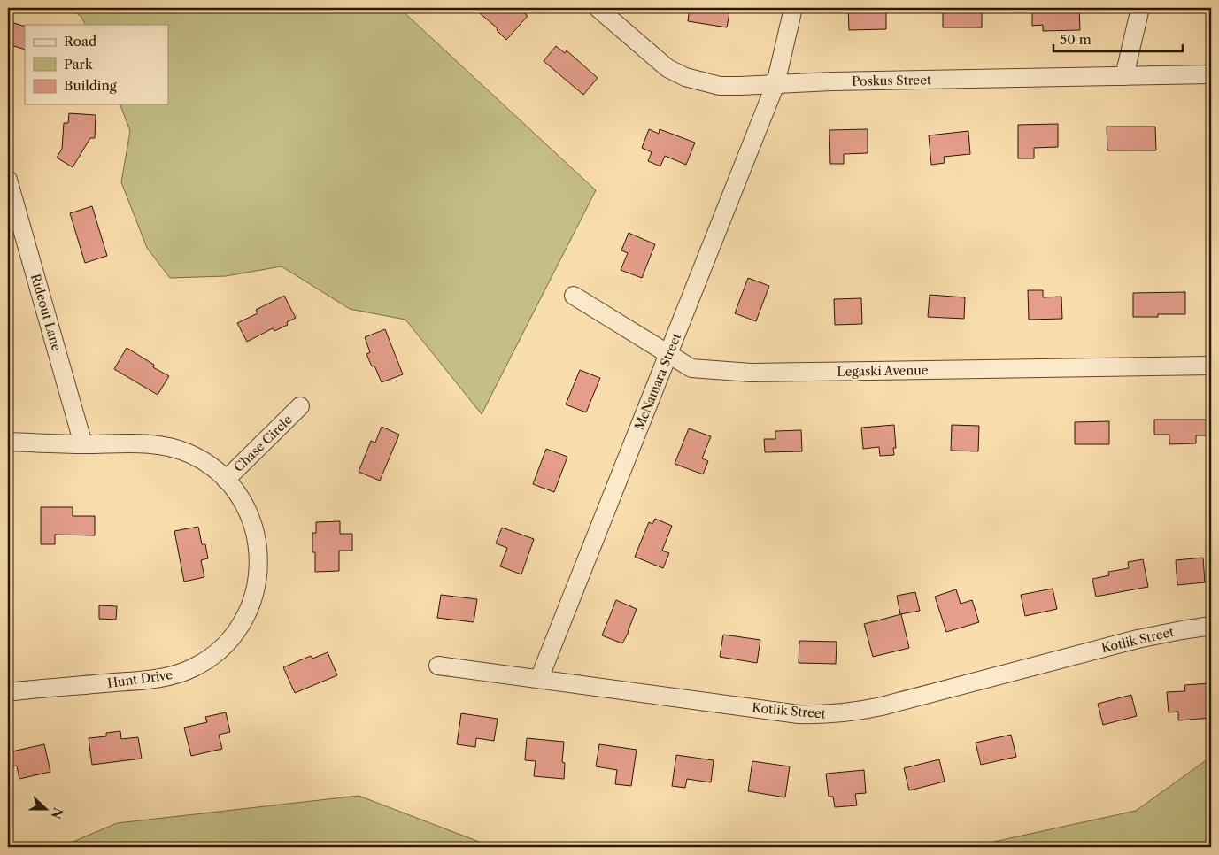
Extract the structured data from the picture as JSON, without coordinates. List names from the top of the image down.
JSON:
{
  "streets": {
    "street": [
      "Poskus Street",
      "Rideout Lane",
      "Legaski Avenue",
      "McNamara Street",
      "Chase Circle",
      "Kotlik Street",
      "Hunt Drive"
    ]
  },
  "crossings": [
    ["Poskus Street", "McNamara Street"],
    ["Rideout Lane", "Hunt Drive"],
    ["Legaski Avenue", "McNamara Street"],
    ["McNamara Street", "Kotlik Street"],
    ["Chase Circle", "Hunt Drive"]
  ],
  "legend": ["Road", "Park", "Building"],
  "scale_bar": "50 m",
  "north": "right"
}
